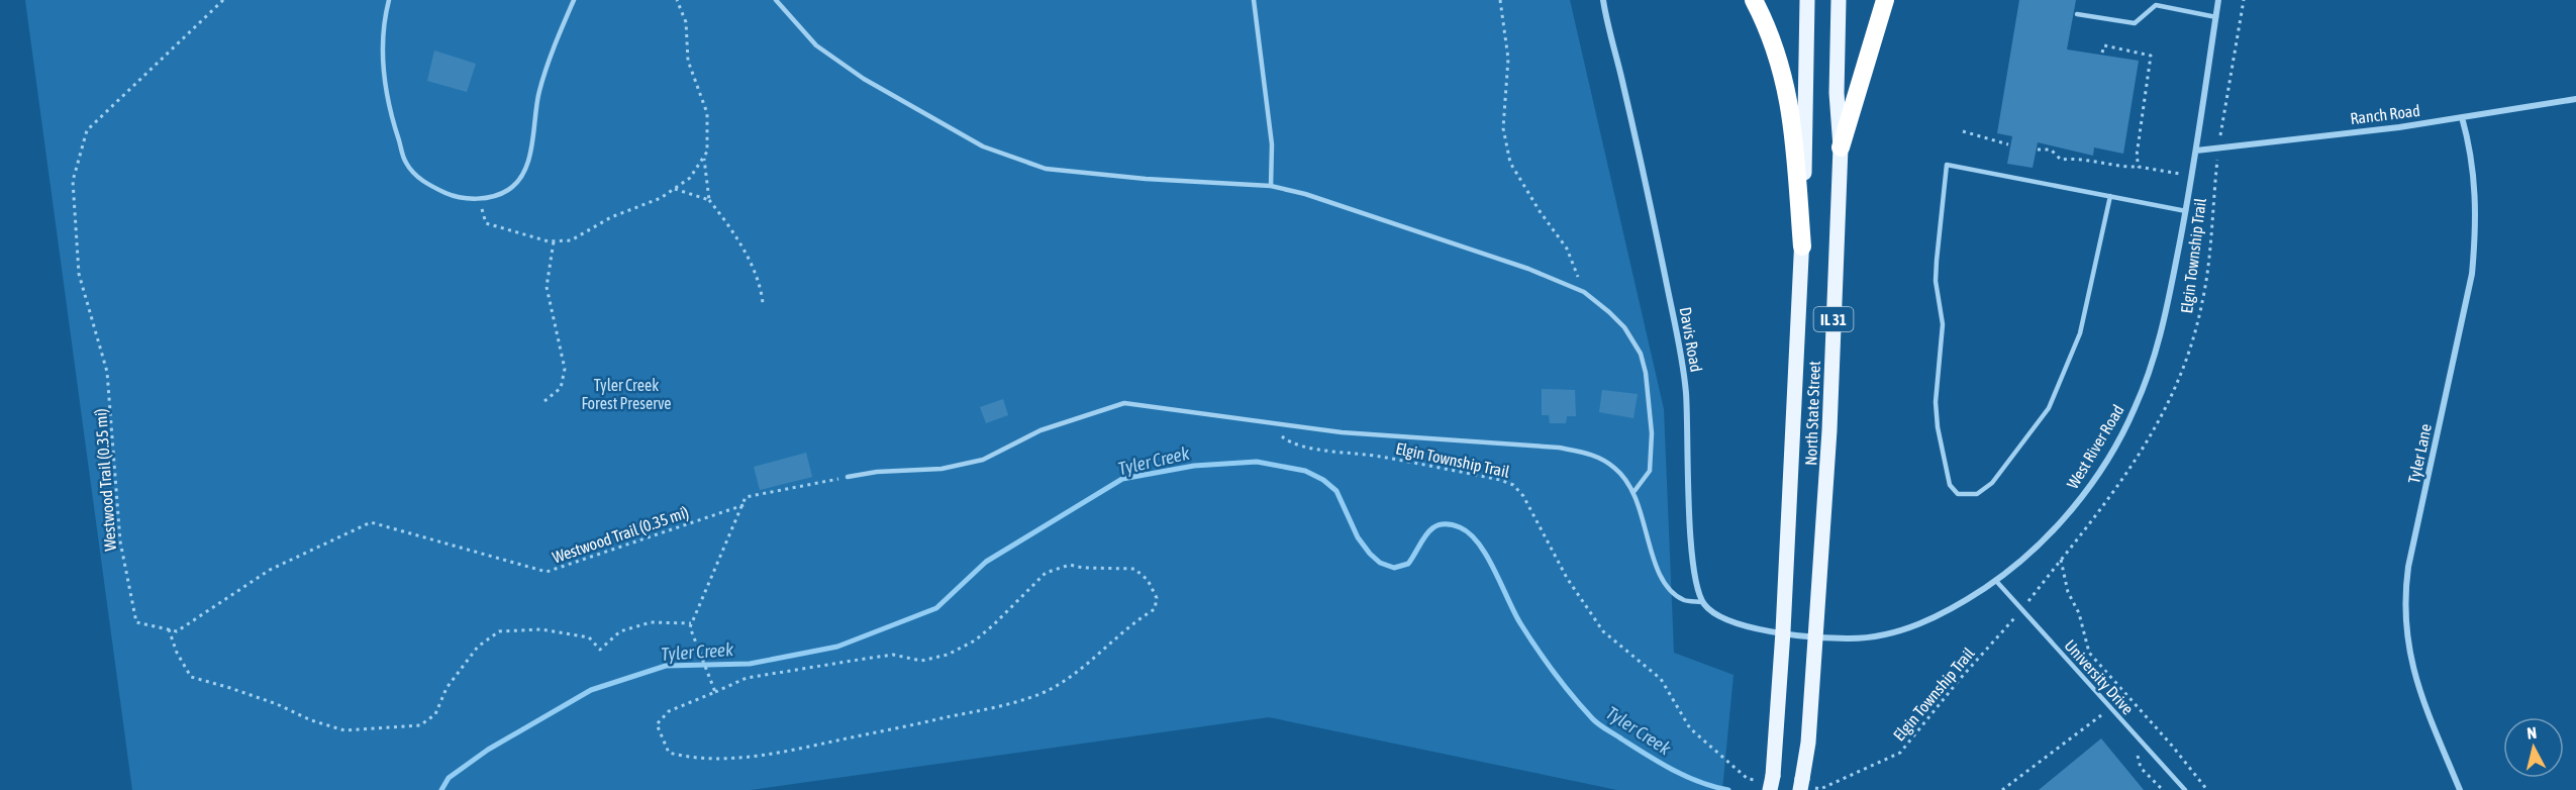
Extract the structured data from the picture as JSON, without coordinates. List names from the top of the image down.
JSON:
{
  "streets": {
    "main road": ["IL 31", "North State Street"],
    "street": [
      "Ranch Road",
      "Davis Road",
      "West River Road",
      "Tyler Lane"
    ],
    "lane": ["University Drive"],
    "path": ["Elgin Township Trail", "Westwood Trail (0.35 mi)"]
  },
  "crossings": [
    ["Ranch Road", "Elgin Township Trail"],
    ["Ranch Road", "West River Road"],
    ["Ranch Road", "Tyler Lane"],
    ["Elgin Township Trail", "North State Street"],
    ["Elgin Township Trail", "University Drive"],
    ["North State Street", "West River Road"],
    ["West River Road", "University Drive"]
  ],
  "water": ["Tyler Creek"],
  "parks": ["Tyler Creek Forest Preserve"],
  "north": "top"
}
